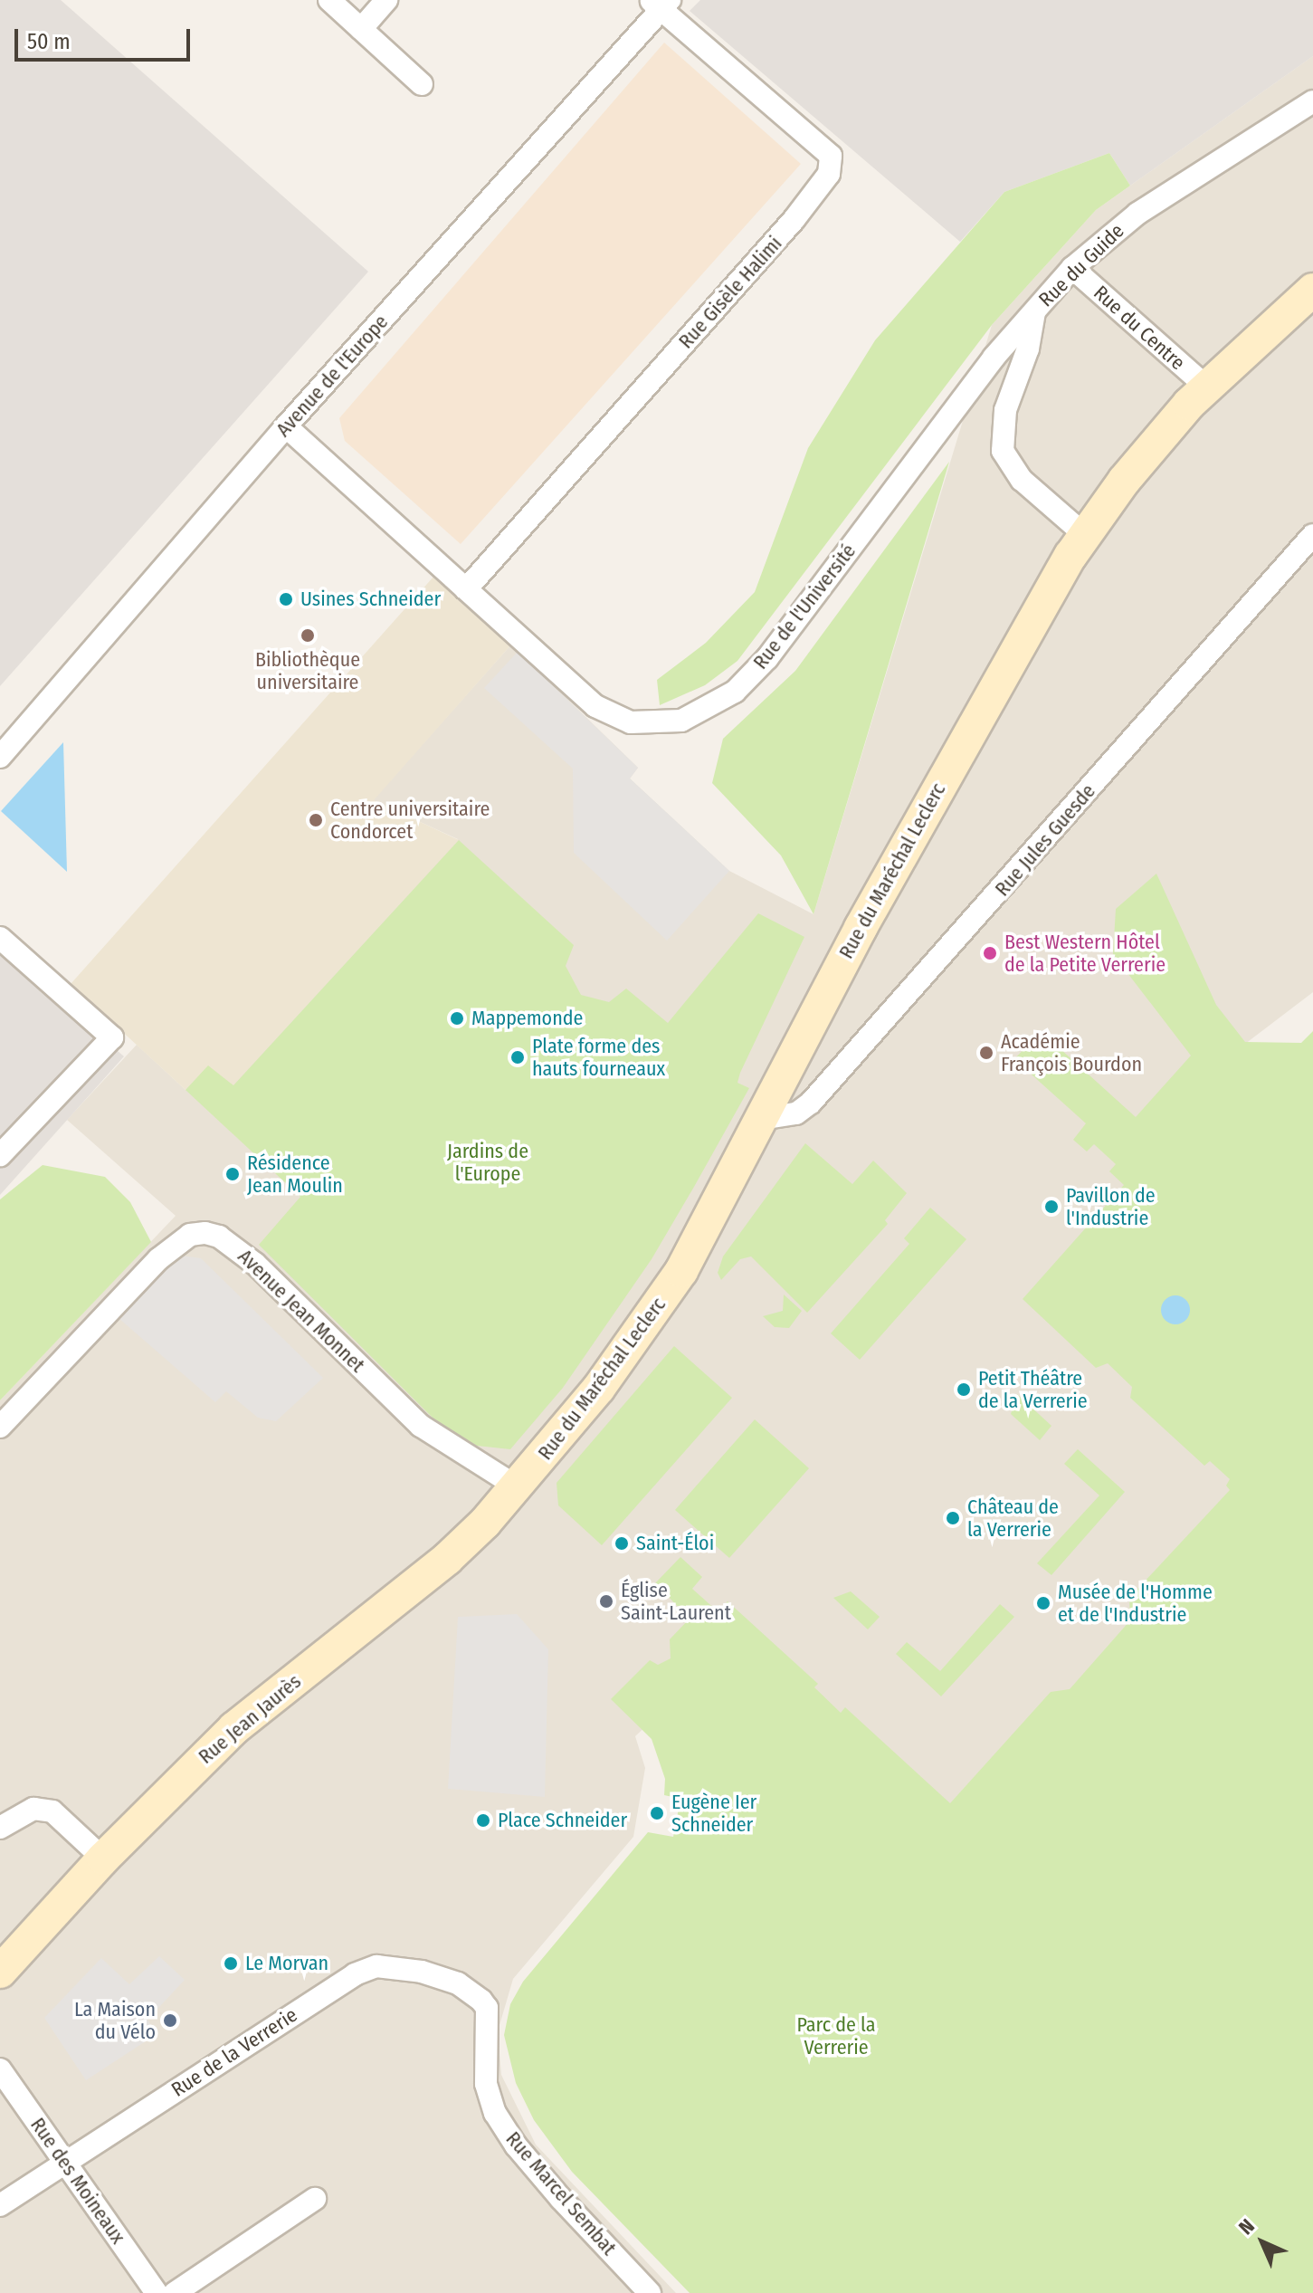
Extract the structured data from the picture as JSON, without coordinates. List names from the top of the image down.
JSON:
{
  "streets": {
    "main road": ["Rue du Maréchal Leclerc", "Rue Jean Jaurès"],
    "street": [
      "Rue du Guide",
      "Rue Gisèle Halimi",
      "Rue du Centre",
      "Avenue de l'Europe",
      "Rue de l'Université",
      "Rue Jules Guesde",
      "Avenue Jean Monnet",
      "Rue de la Verrerie",
      "Rue des Moineaux",
      "Rue Marcel Sembat"
    ]
  },
  "crossings": [
    ["Rue du Guide", "Rue du Centre"],
    ["Rue du Guide", "Rue de l'Université"],
    ["Rue du Guide", "Rue du Maréchal Leclerc"],
    ["Rue Gisèle Halimi", "Avenue de l'Europe"],
    ["Rue Gisèle Halimi", "Rue de l'Université"],
    ["Rue du Centre", "Rue du Maréchal Leclerc"],
    ["Avenue de l'Europe", "Rue de l'Université"],
    ["Rue Jules Guesde", "Rue du Maréchal Leclerc"],
    ["Rue du Maréchal Leclerc", "Avenue Jean Monnet"],
    ["Rue du Maréchal Leclerc", "Rue Jean Jaurès"],
    ["Avenue Jean Monnet", "Rue Jean Jaurès"],
    ["Rue de la Verrerie", "Rue des Moineaux"],
    ["Rue de la Verrerie", "Rue Marcel Sembat"]
  ],
  "parks": ["Jardins de l'Europe", "Parc de la Verrerie"],
  "places": [
    "Usines Schneider",
    "Bibliothèque universitaire",
    "Centre universitaire Condorcet",
    "Best Western Hôtel de la Petite Verrerie",
    "Mappemonde",
    "Académie François Bourdon",
    "Plate forme des hauts fourneaux",
    "Résidence Jean Moulin",
    "Pavillon de l'Industrie",
    "Petit Théâtre de la Verrerie",
    "Château de la Verrerie",
    "Saint-Éloi",
    "Église Saint-Laurent",
    "Musée de l'Homme et de l'Industrie",
    "Eugène Ier Schneider",
    "Place Schneider",
    "Le Morvan",
    "La Maison du Vélo"
  ],
  "scale_bar": "50 m",
  "north": "top left"
}
